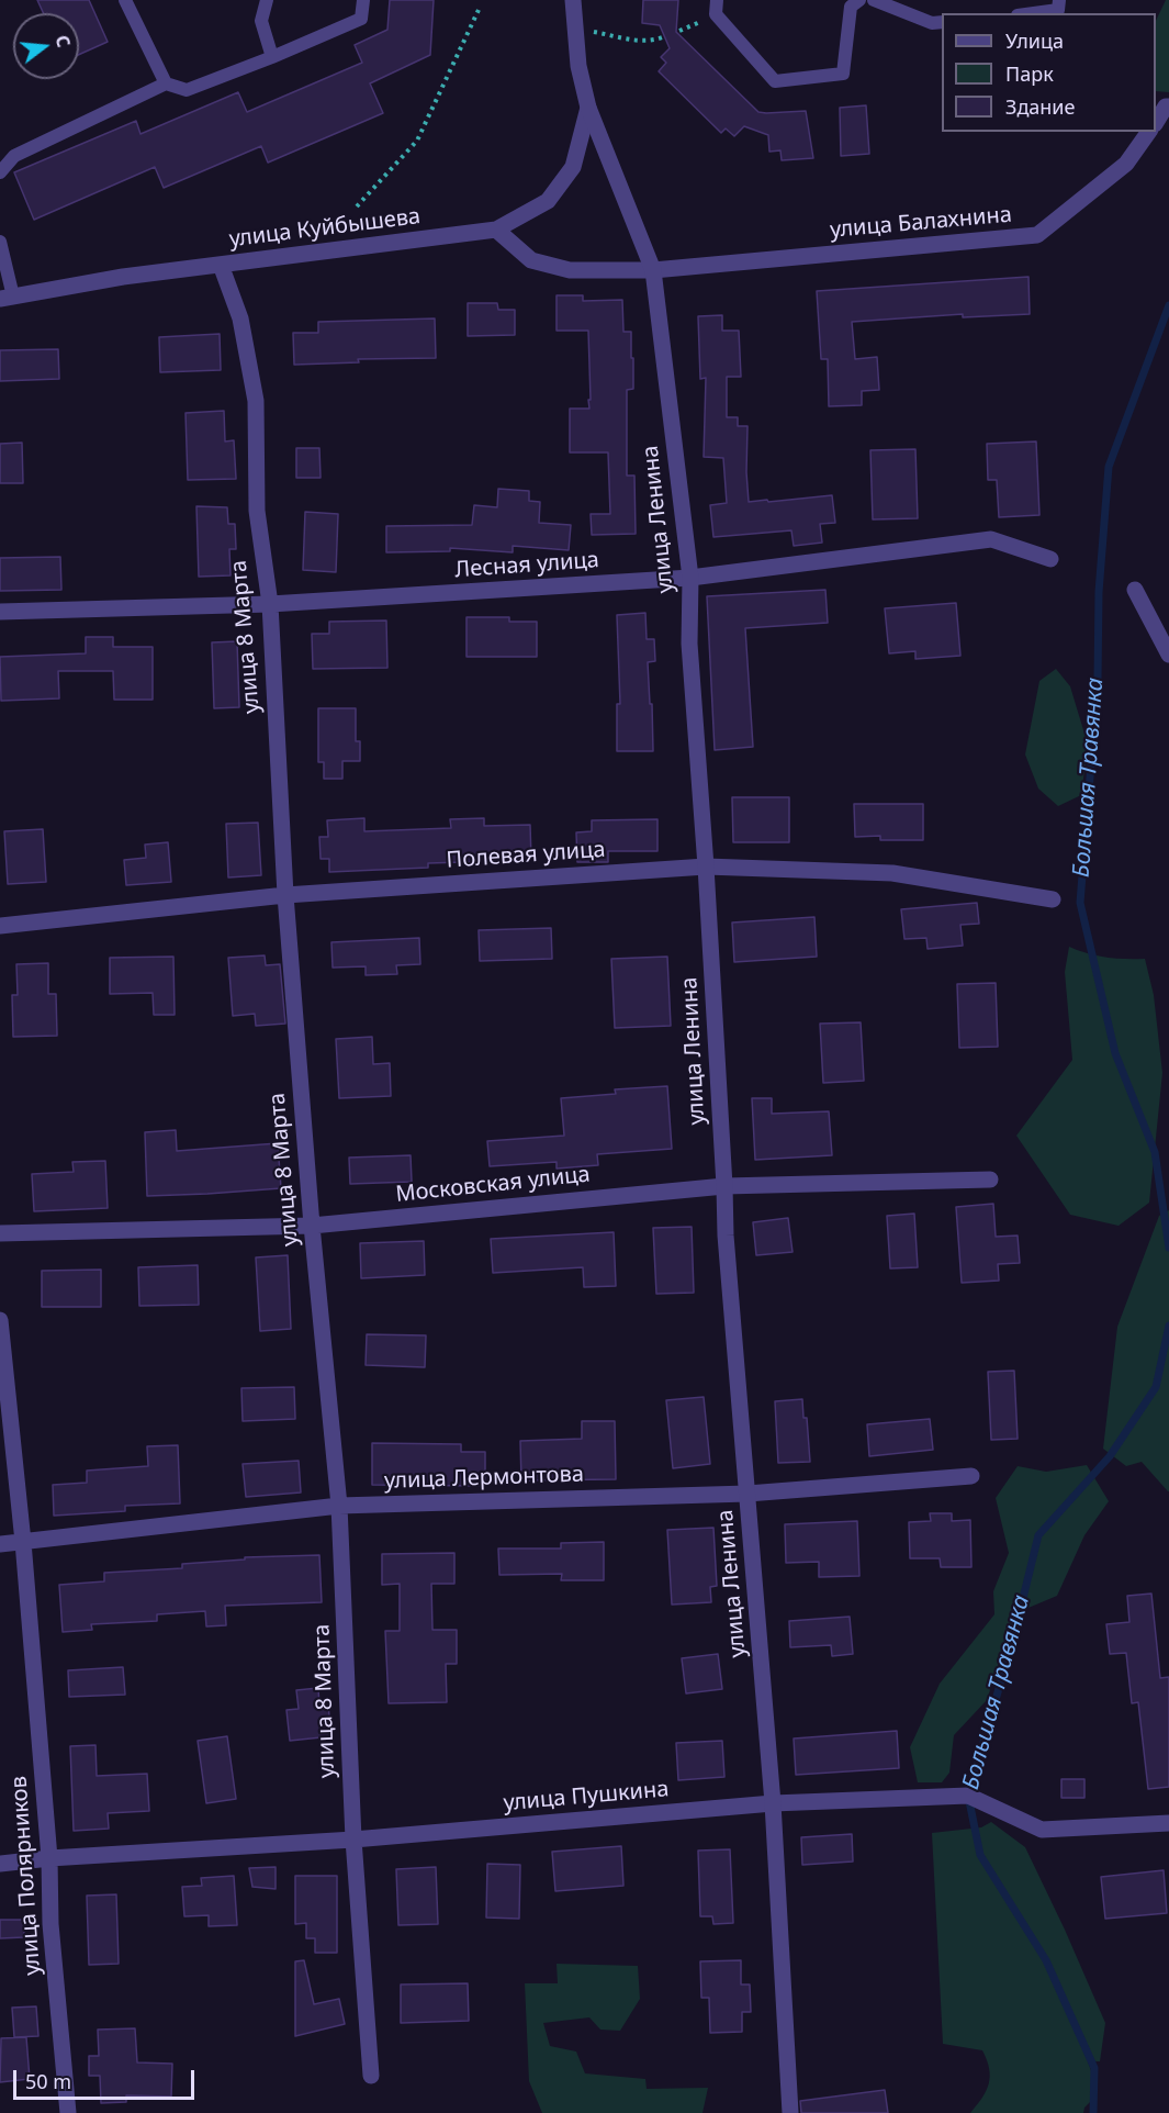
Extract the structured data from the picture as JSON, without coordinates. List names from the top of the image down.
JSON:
{
  "streets": {
    "street": [
      "улица Балахнина",
      "улица Куйбышева",
      "улица Ленина",
      "Лесная улица",
      "улица 8 Марта",
      "Полевая улица",
      "Московская улица",
      "улица Лермонтова",
      "улица Пушкина",
      "улица Полярников"
    ]
  },
  "crossings": [
    ["улица Балахнина", "улица Куйбышева"],
    ["улица Балахнина", "улица Ленина"],
    ["улица Куйбышева", "улица Ленина"],
    ["улица Куйбышева", "улица 8 Марта"],
    ["улица Ленина", "Лесная улица"],
    ["улица Ленина", "Полевая улица"],
    ["улица Ленина", "Московская улица"],
    ["улица Ленина", "улица Лермонтова"],
    ["улица Ленина", "улица Пушкина"],
    ["Лесная улица", "улица 8 Марта"],
    ["улица 8 Марта", "Полевая улица"],
    ["улица 8 Марта", "Московская улица"],
    ["улица 8 Марта", "улица Лермонтова"],
    ["улица 8 Марта", "улица Пушкина"],
    ["улица Лермонтова", "улица Полярников"],
    ["улица Пушкина", "улица Полярников"]
  ],
  "water": ["Большая Травянка"],
  "legend": ["Улица", "Парк", "Здание"],
  "scale_bar": "50 m",
  "north": "right"
}
